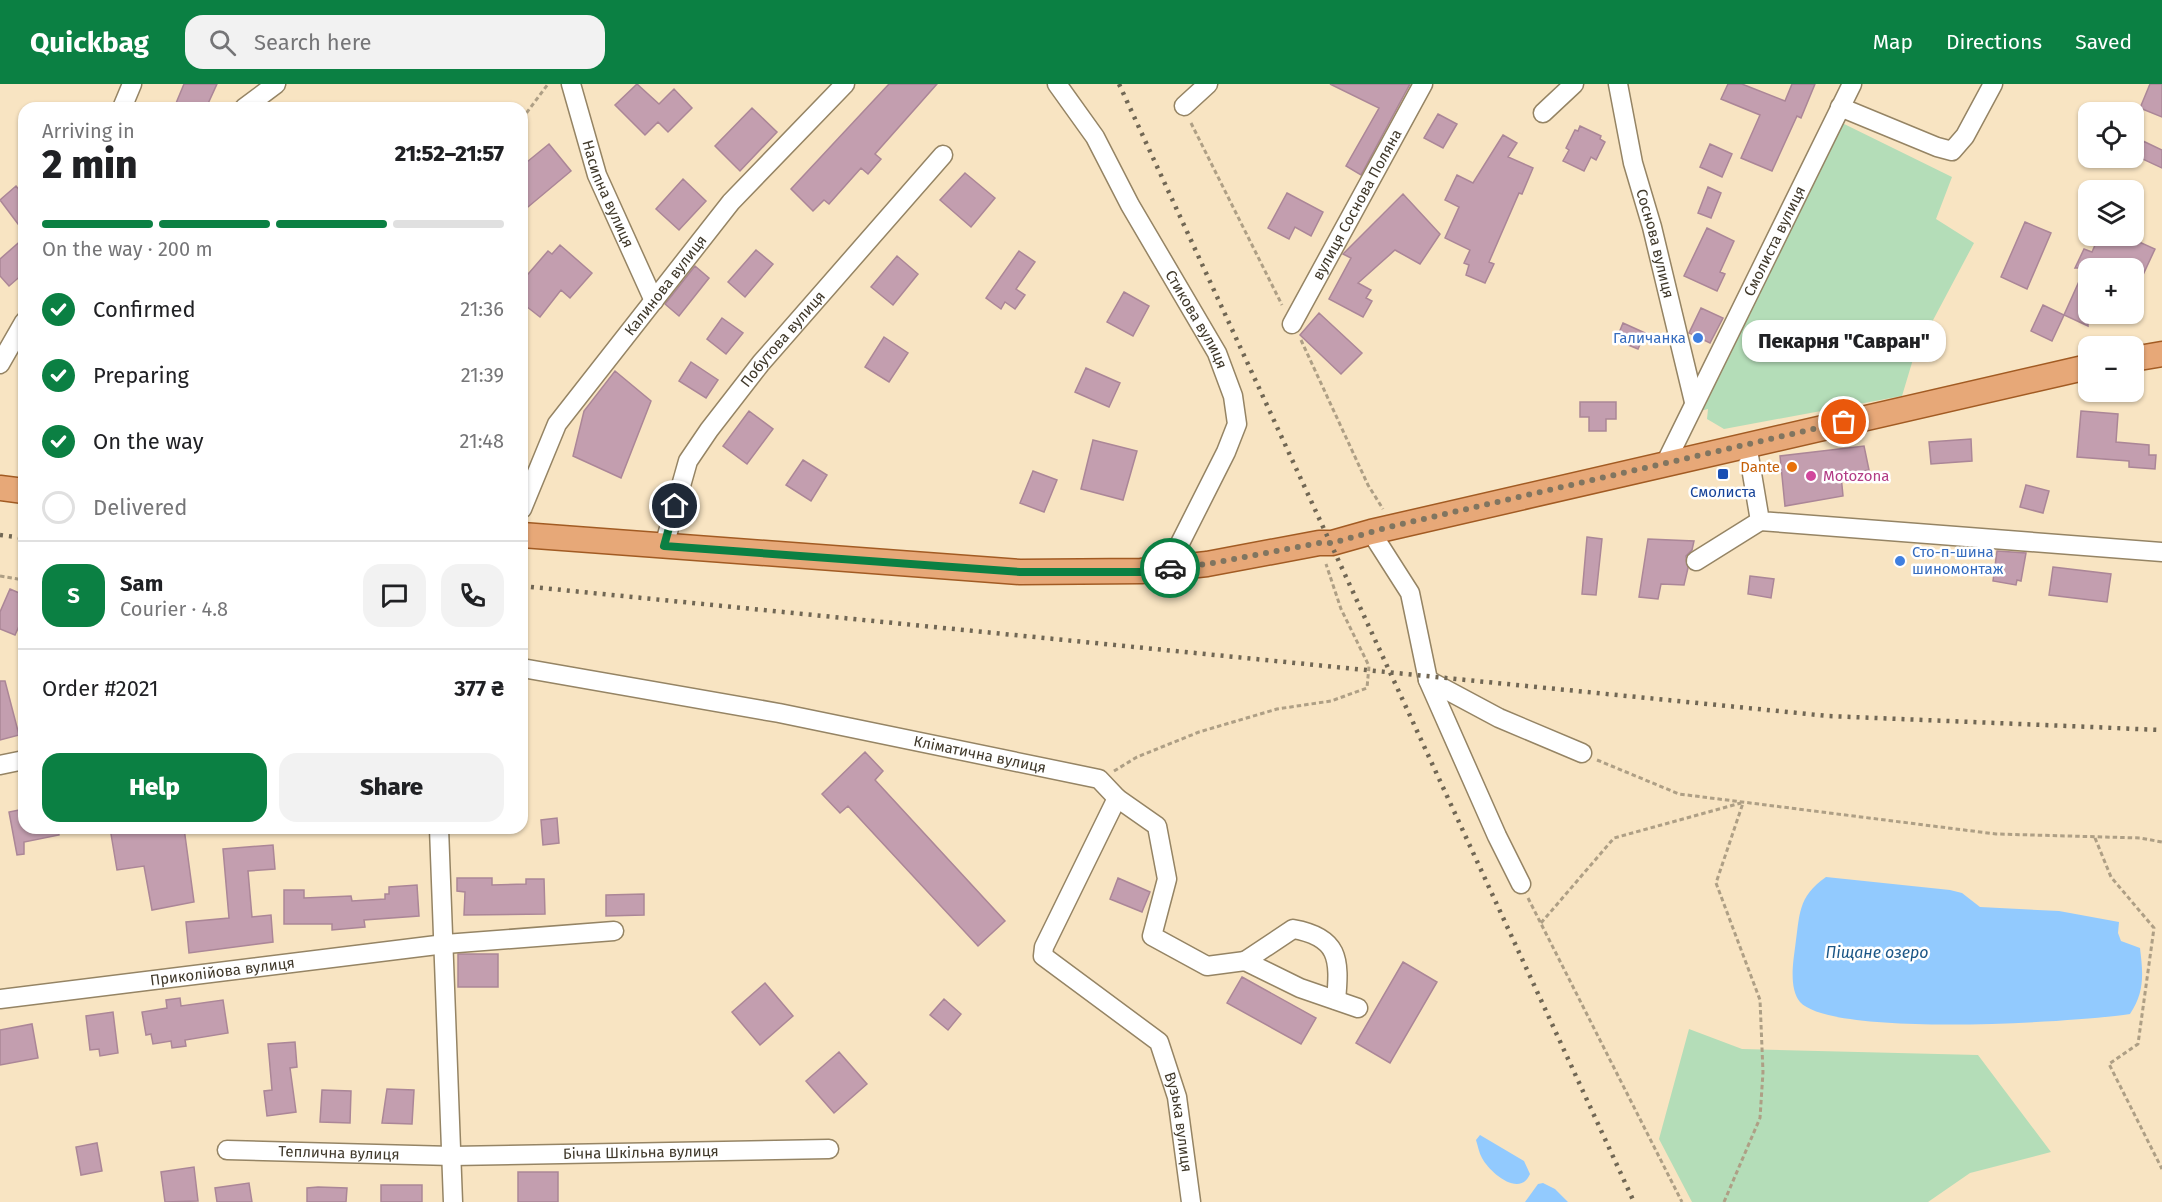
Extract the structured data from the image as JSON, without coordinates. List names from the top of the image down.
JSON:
{
  "streets": {
    "street": [
      "Насипна вулиця",
      "вулиця Соснова Поляна",
      "Смолиста вулиця",
      "Соснова вулиця",
      "Калинова вулиця",
      "Стикова вулиця",
      "Побутова вулиця",
      "Кліматична вулиця",
      "Приколійова вулиця",
      "Вузька вулиця",
      "Бічна Шкільна вулиця",
      "Теплична вулиця"
    ]
  },
  "crossings": [
    ["Насипна вулиця", "Калинова вулиця"],
    ["Смолиста вулиця", "Соснова вулиця"],
    ["Бічна Шкільна вулиця", "Теплична вулиця"]
  ],
  "water": ["Піщане озеро"],
  "places": {
    "other": [
      "Галичанка",
      "Пекарня \"Савран\"",
      "Dante",
      "Motozona",
      "Сто-п-шина шиномонтаж"
    ],
    "transit": ["Смолиста"]
  },
  "page": {
    "header": "Quickbag",
    "search": "Search here",
    "nav": ["Map", "Directions", "Saved"],
    "map_buttons": ["+", "−"],
    "heading": ["2 min", "Arriving in", "21:52–21:57"],
    "panel": [
      "Sam",
      "Courier · 4.8",
      "Order #2021",
      "377 ₴"
    ],
    "bar": "On the way · 200 m",
    "list": [
      ["Confirmed", "21:36"],
      ["Preparing", "21:39"],
      ["On the way", "21:48"],
      "Delivered"
    ],
    "bubble": "Пекарня \"Савран\"",
    "round": "S",
    "buttons": ["Help", "Share"]
  }
}
